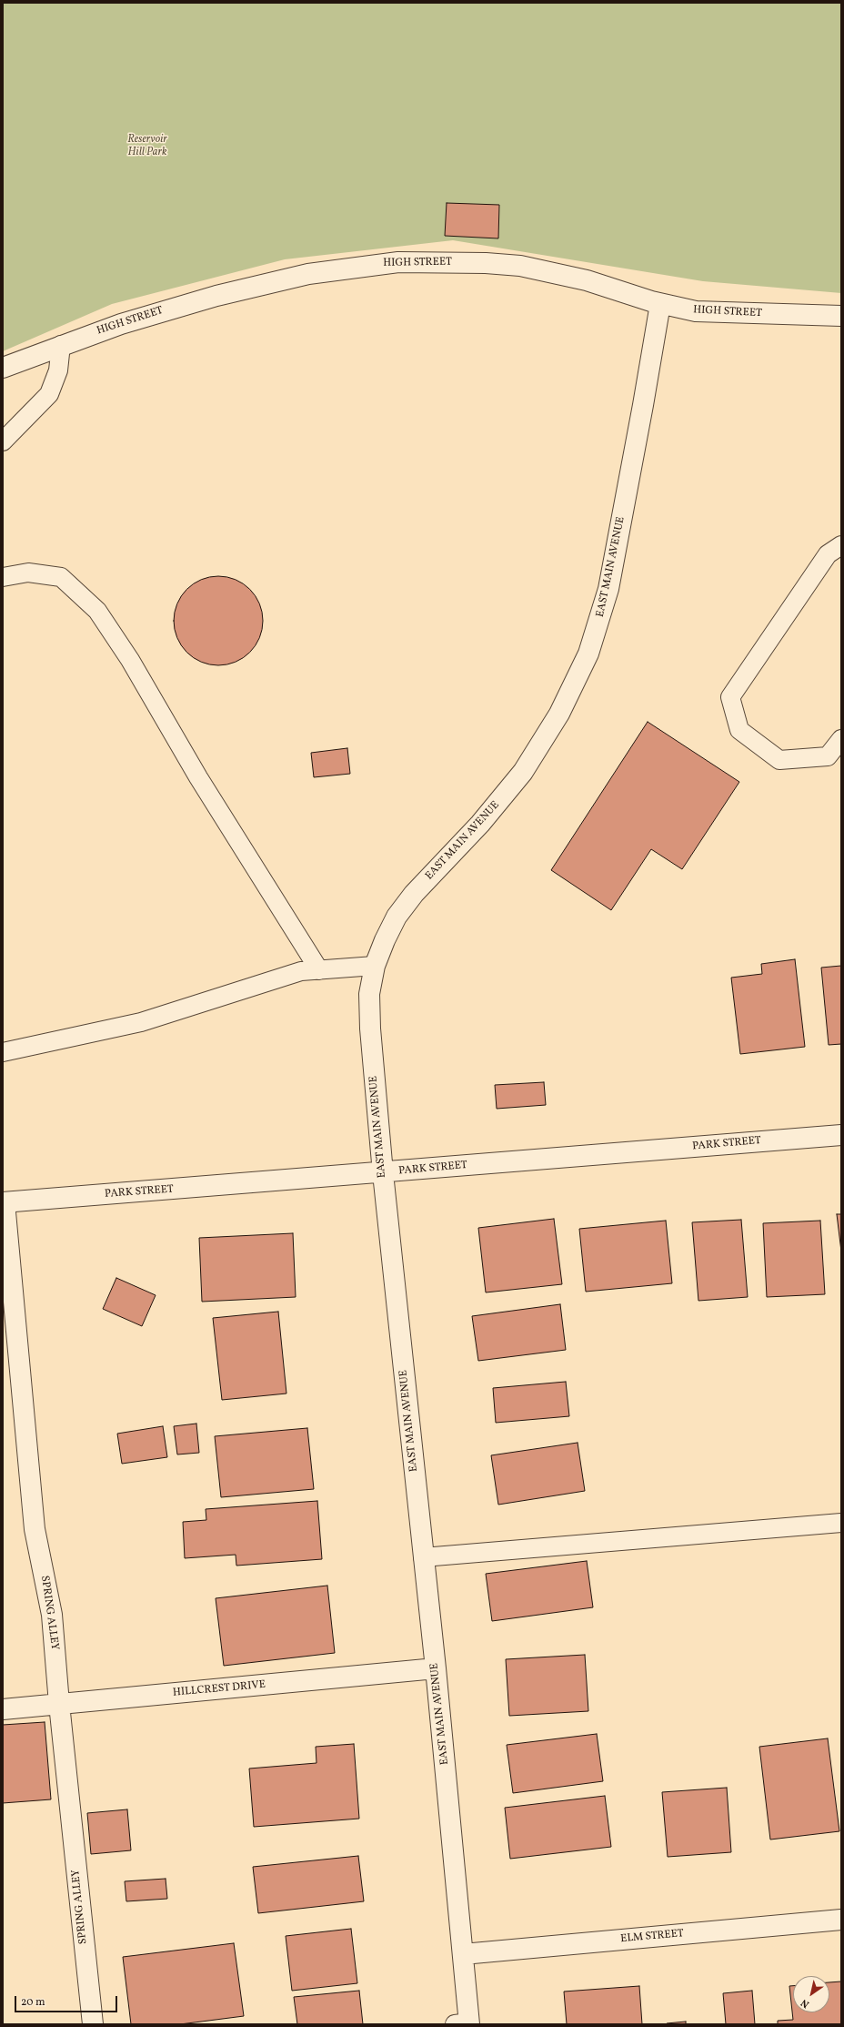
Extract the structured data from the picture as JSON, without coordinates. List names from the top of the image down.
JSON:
{
  "streets": {
    "street": [
      "HIGH STREET",
      "EAST MAIN AVENUE",
      "PARK STREET",
      "SPRING ALLEY",
      "HILLCREST DRIVE",
      "ELM STREET"
    ]
  },
  "crossings": [
    ["HIGH STREET", "EAST MAIN AVENUE"],
    ["EAST MAIN AVENUE", "PARK STREET"],
    ["EAST MAIN AVENUE", "HILLCREST DRIVE"],
    ["EAST MAIN AVENUE", "ELM STREET"],
    ["PARK STREET", "SPRING ALLEY"],
    ["SPRING ALLEY", "HILLCREST DRIVE"]
  ],
  "parks": ["Reservoir Hill Park"],
  "scale_bar": "20 m",
  "north": "bottom left"
}
